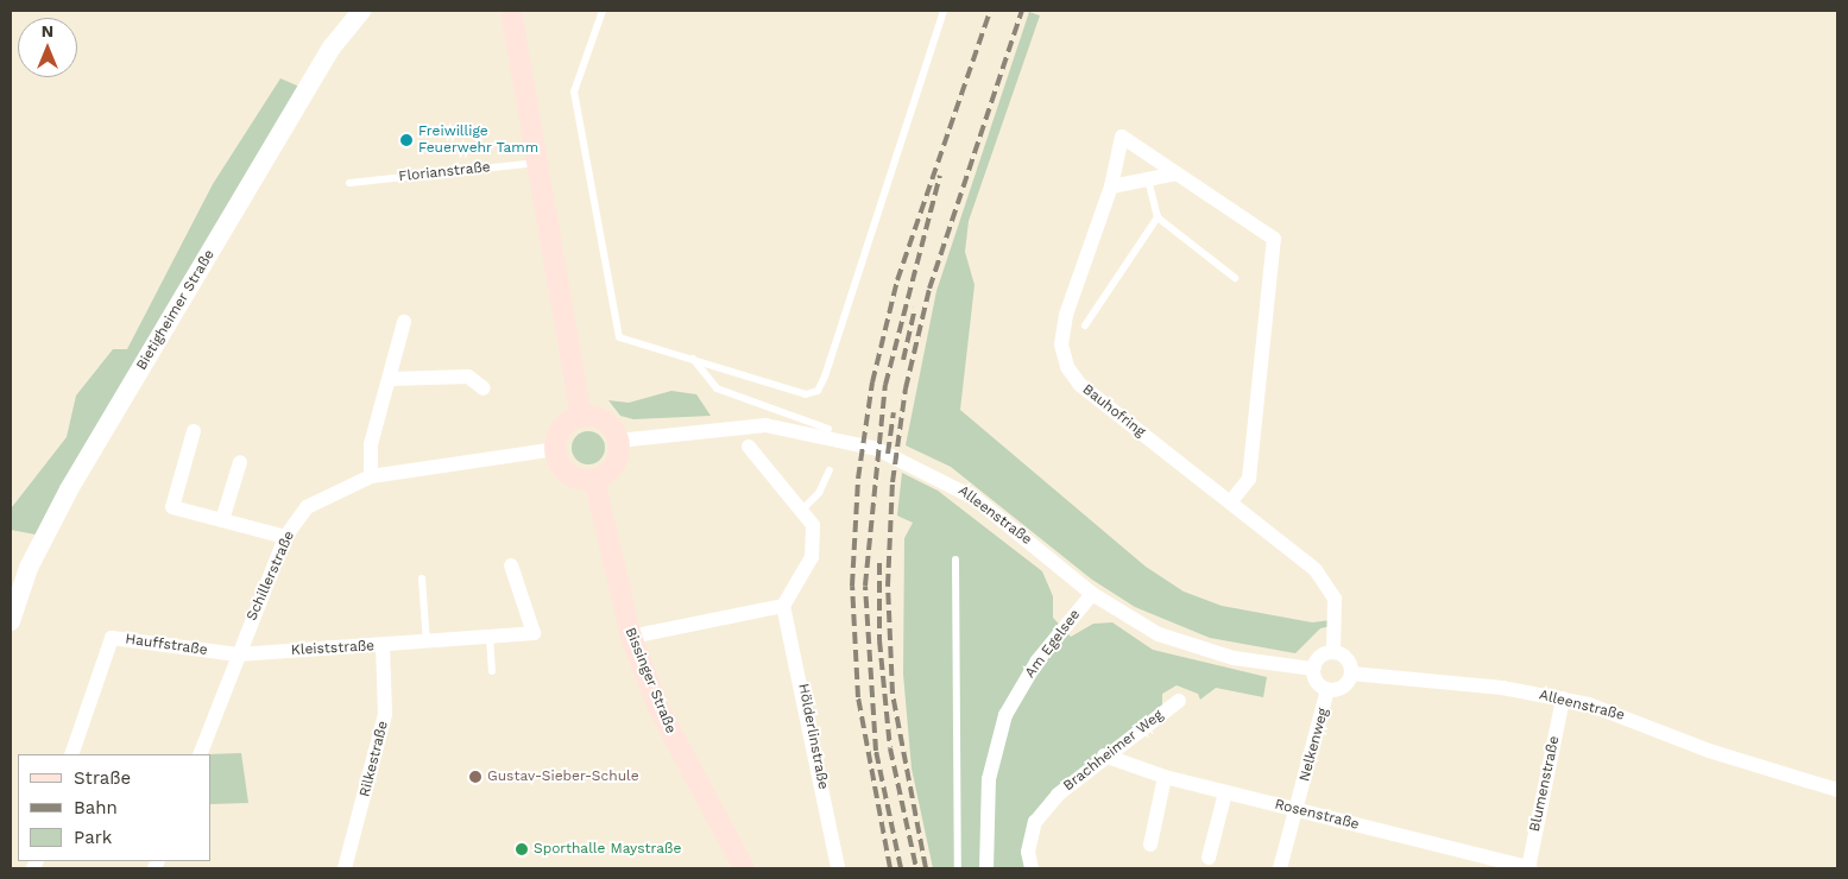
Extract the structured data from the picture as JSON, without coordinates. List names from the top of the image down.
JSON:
{
  "streets": {
    "main road": ["Bissinger Straße"],
    "street": [
      "Bietigheimer Straße",
      "Bauhofring",
      "Alleenstraße",
      "Schillerstraße",
      "Am Egelsee",
      "Hauffstraße",
      "Kleiststraße",
      "Hölderlinstraße",
      "Nelkenweg",
      "Brachheimer Weg",
      "Rilkestraße",
      "Blumenstraße",
      "Rosenstraße"
    ],
    "lane": ["Florianstraße"]
  },
  "crossings": [
    ["Bauhofring", "Alleenstraße"],
    ["Bauhofring", "Nelkenweg"],
    ["Alleenstraße", "Schillerstraße"],
    ["Alleenstraße", "Am Egelsee"],
    ["Alleenstraße", "Bissinger Straße"],
    ["Alleenstraße", "Nelkenweg"],
    ["Alleenstraße", "Blumenstraße"],
    ["Schillerstraße", "Hauffstraße"],
    ["Schillerstraße", "Kleiststraße"],
    ["Schillerstraße", "Bissinger Straße"],
    ["Hauffstraße", "Kleiststraße"],
    ["Kleiststraße", "Rilkestraße"],
    ["Nelkenweg", "Rosenstraße"],
    ["Brachheimer Weg", "Rosenstraße"],
    ["Blumenstraße", "Rosenstraße"]
  ],
  "places": ["Freiwillige Feuerwehr Tamm", "Gustav-Sieber-Schule", "Sporthalle Maystraße"],
  "legend": ["Straße", "Bahn", "Park"],
  "north": "top"
}
